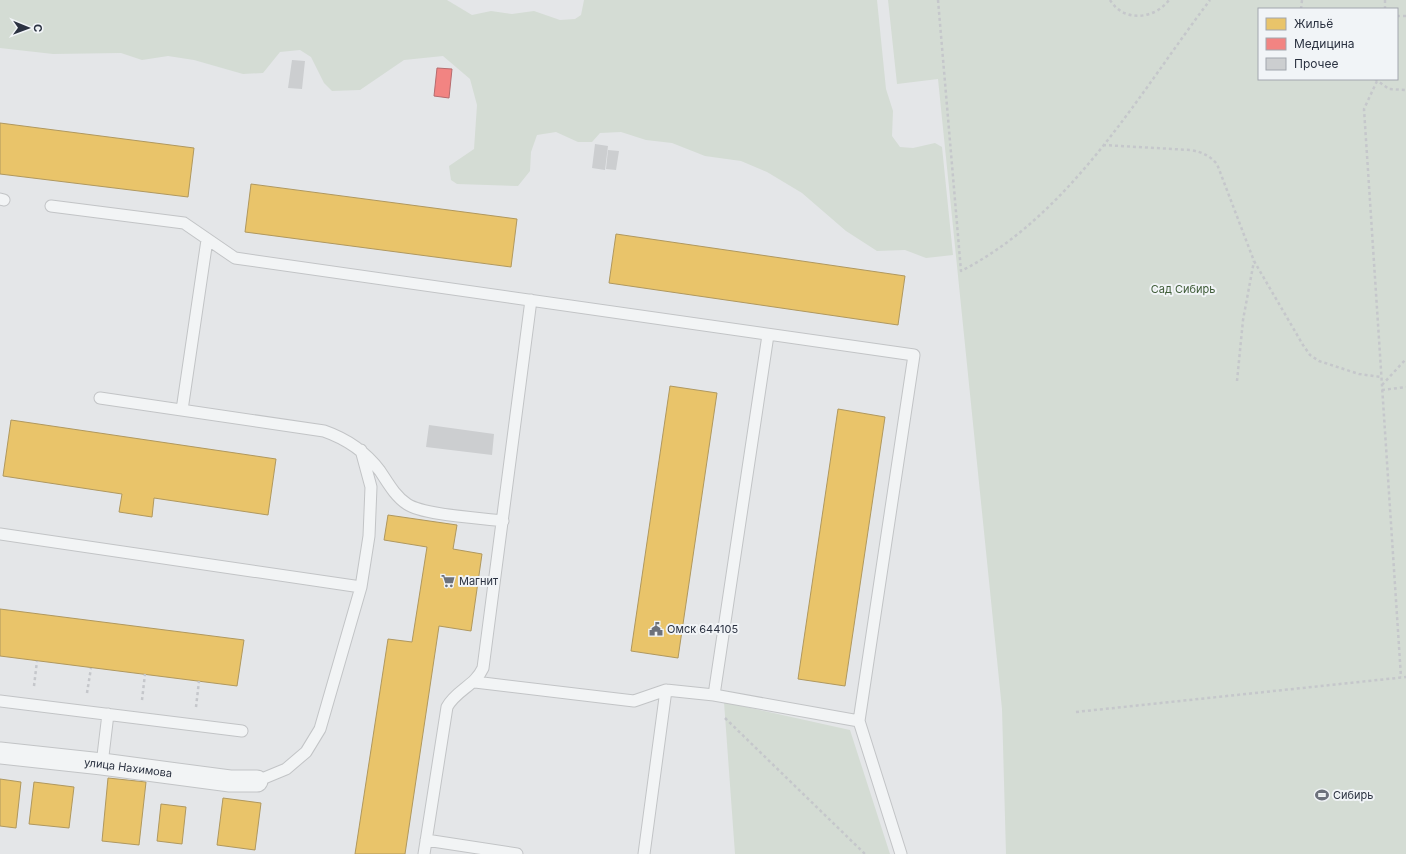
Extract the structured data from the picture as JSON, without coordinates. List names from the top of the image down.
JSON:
{
  "streets": {
    "street": ["улица Нахимова"]
  },
  "parks": ["Сад Сибирь"],
  "places": {
    "supermarket": ["Магнит"],
    "public building": ["Омск 644105"],
    "sports": ["Сибирь"]
  },
  "legend": ["Жильё", "Медицина", "Прочее"],
  "north": "right"
}
